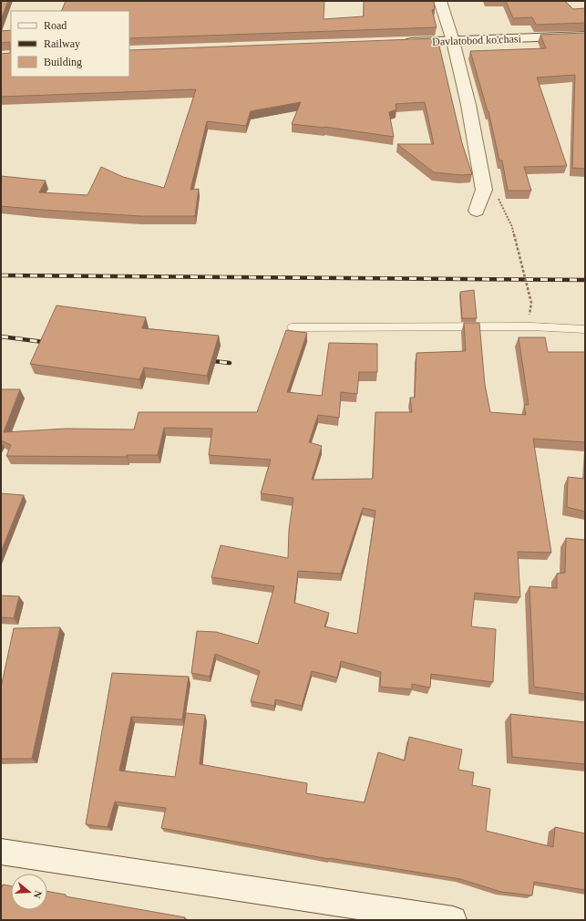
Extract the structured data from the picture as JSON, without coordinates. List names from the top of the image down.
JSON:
{
  "streets": {
    "street": ["Davlatobod ko'chasi"]
  },
  "legend": ["Road", "Railway", "Building"],
  "north": "right"
}
